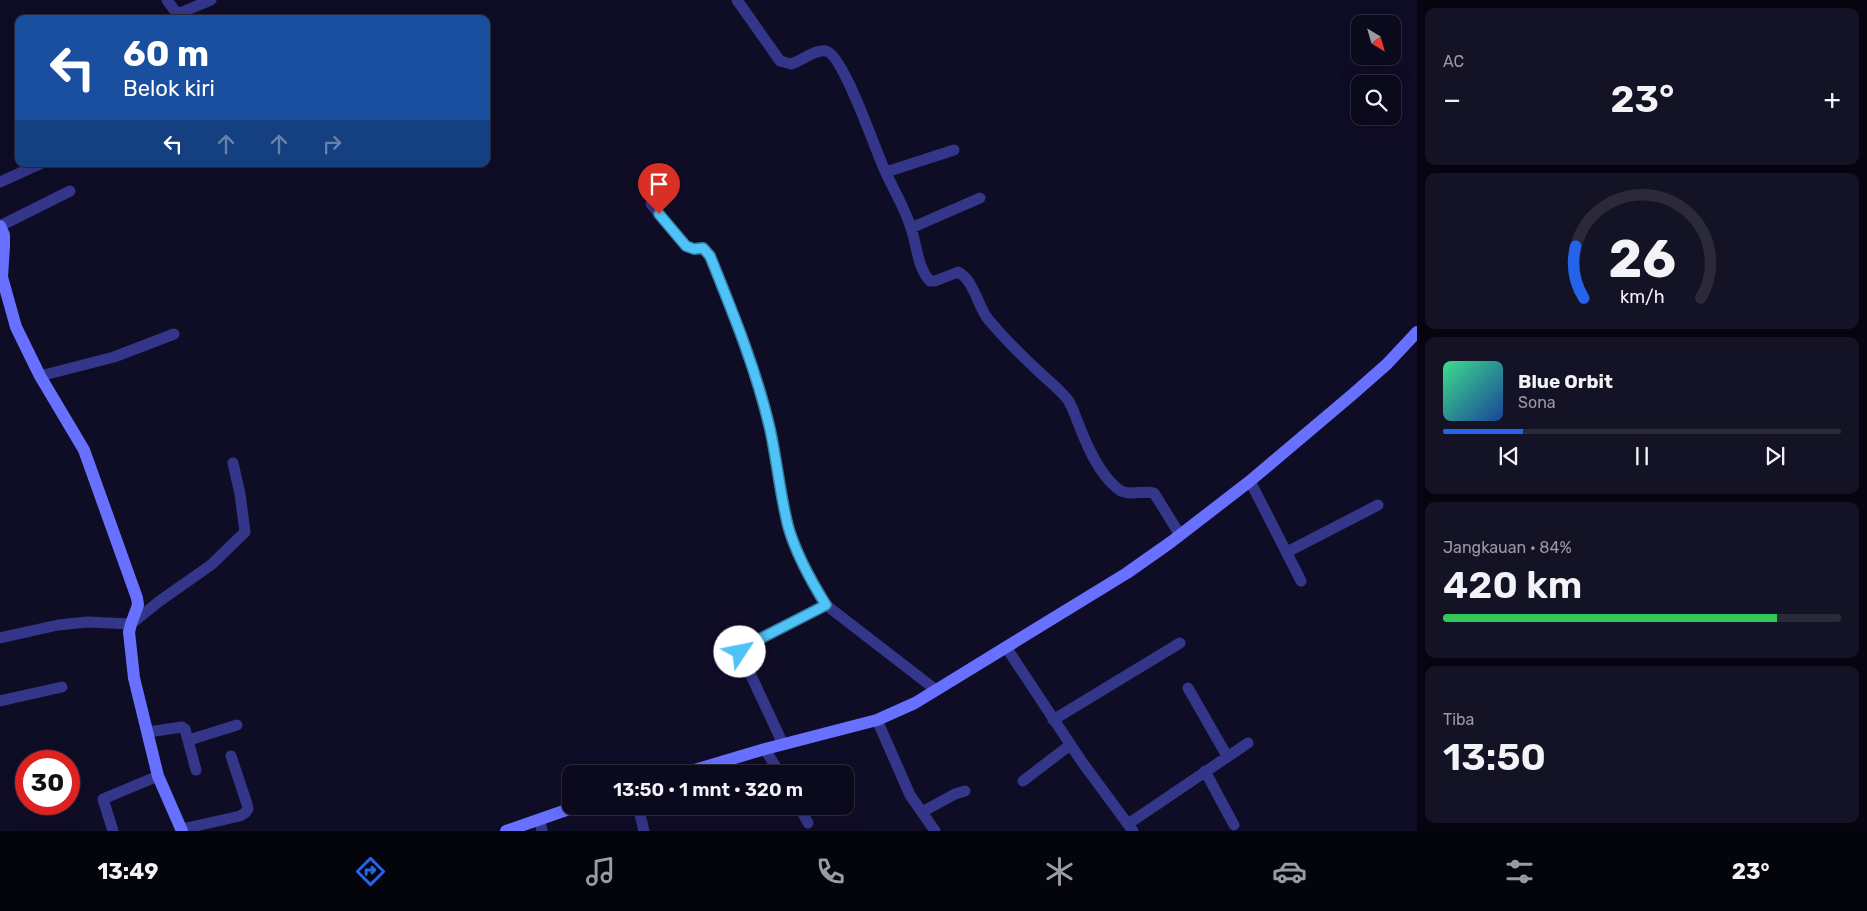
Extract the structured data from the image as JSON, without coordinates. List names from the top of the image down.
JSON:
{
  "north": "bottom right",
  "page": {
    "tile": [
      "AC",
      ["Jangkauan · 84%", "420 km"],
      ["Tiba", "13:50"]
    ],
    "turn": ["60 m", "Belok kiri"],
    "heat": ["−", "23°", "+"],
    "song": ["Blue Orbit", "Sona"],
    "limit": "30",
    "trip": "13:50 · 1 mnt · 320 m",
    "tabs": ["13:49", "23°"],
    "gauge": ["26", "km/h"]
  }
}
